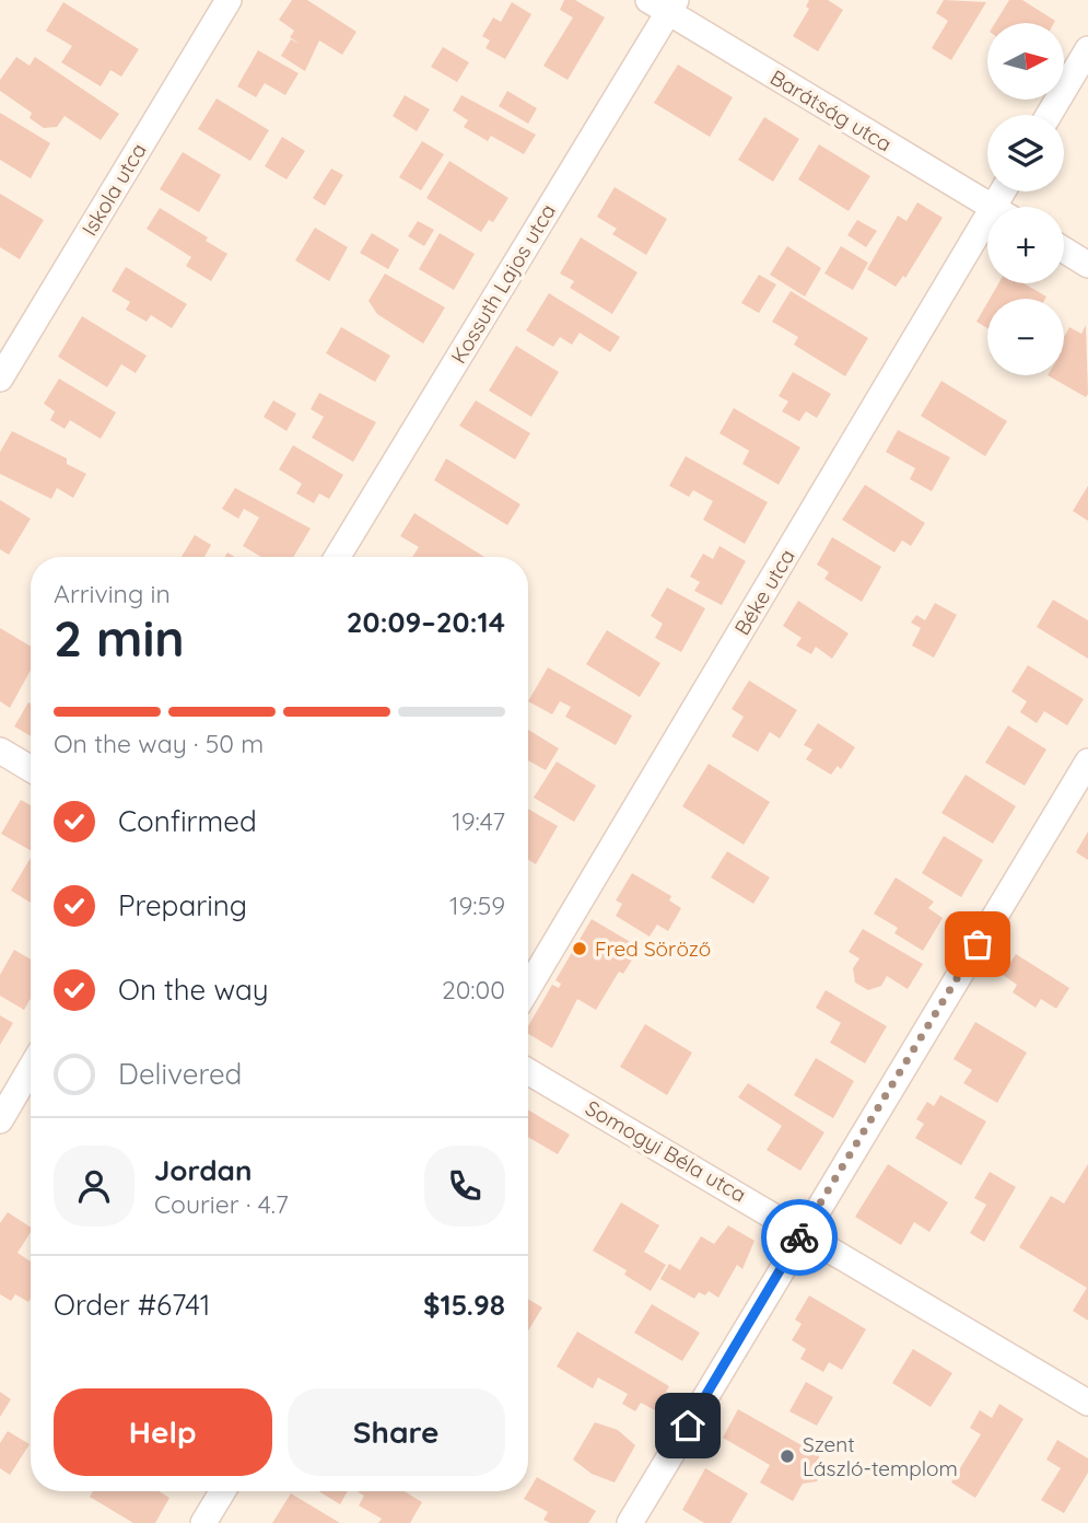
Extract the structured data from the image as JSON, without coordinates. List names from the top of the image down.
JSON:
{
  "streets": {
    "street": [
      "Barátság utca",
      "Iskola utca",
      "Kossuth Lajos utca",
      "Béke utca",
      "Somogyi Béla utca"
    ]
  },
  "crossings": [
    ["Barátság utca", "Kossuth Lajos utca"]
  ],
  "places": ["Fred Söröző", "Szent László-templom"],
  "north": "right",
  "page": {
    "map_buttons": ["+", "−"],
    "heading": ["2 min", "Arriving in", "20:09–20:14"],
    "panel": [
      "Jordan",
      "Courier · 4.7",
      "Order #6741",
      "$15.98"
    ],
    "bar": "On the way · 50 m",
    "list": [
      ["Confirmed", "19:47"],
      ["Preparing", "19:59"],
      ["On the way", "20:00"],
      "Delivered"
    ],
    "buttons": ["Help", "Share"]
  }
}
